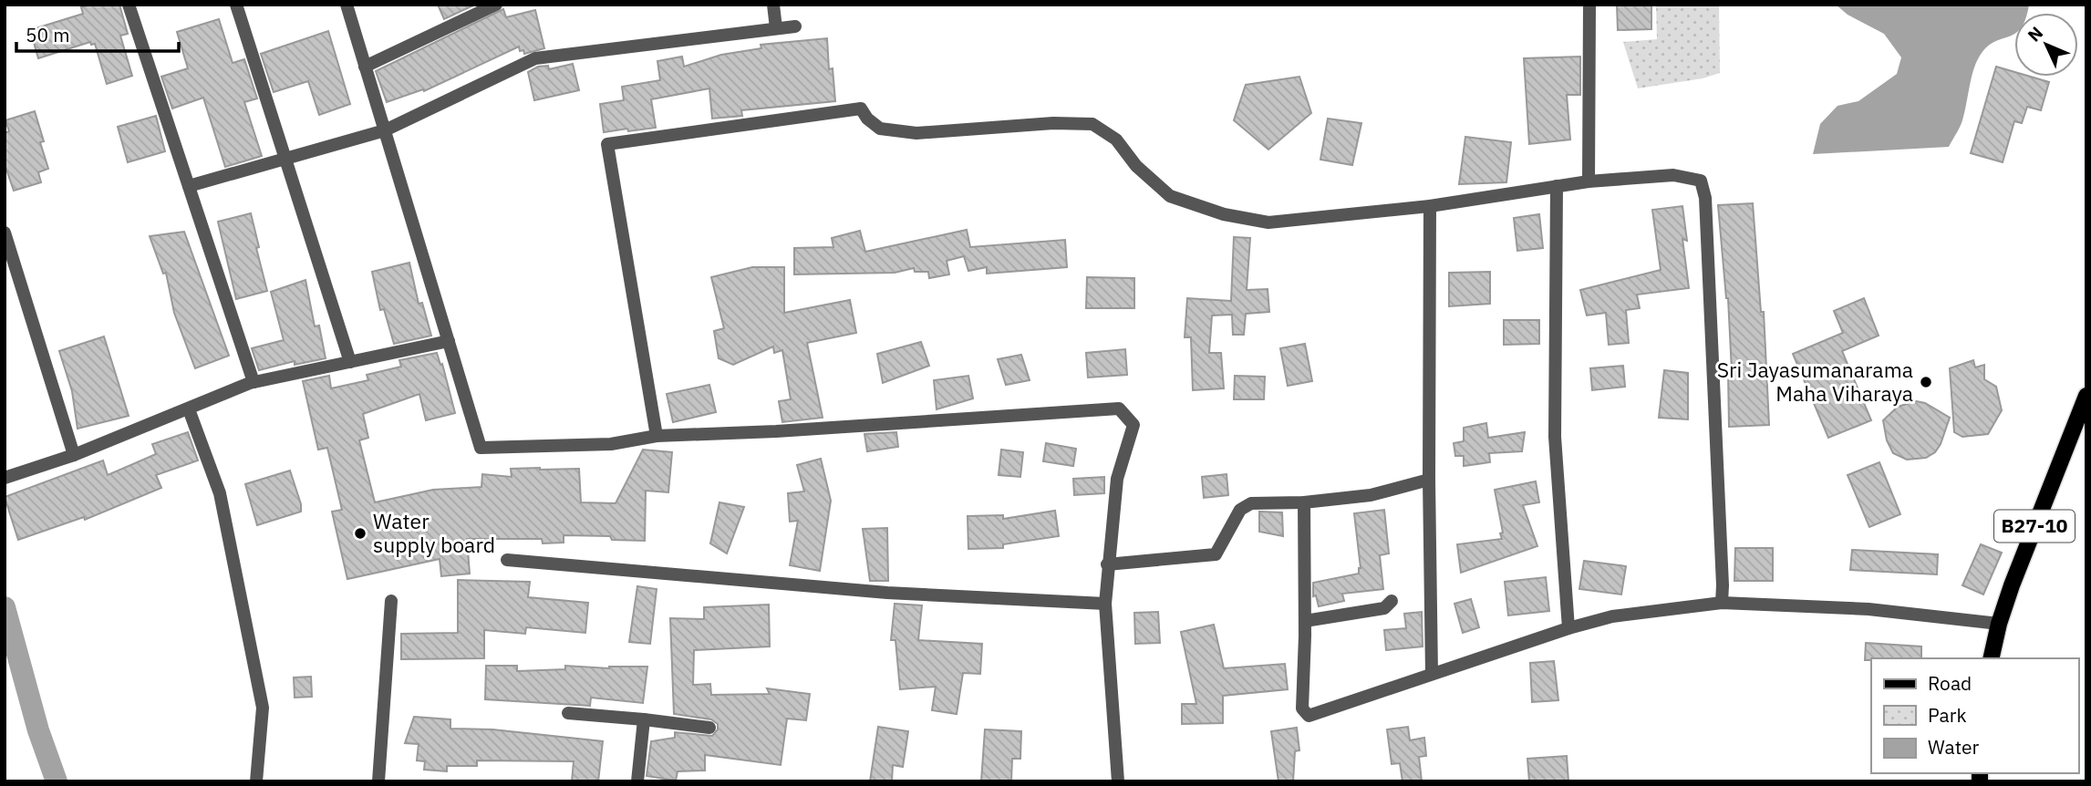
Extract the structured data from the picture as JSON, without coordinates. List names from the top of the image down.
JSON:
{
  "streets": {
    "main road": ["B27-10"]
  },
  "places": ["Sri Jayasumanarama Maha Viharaya", "Water supply board"],
  "legend": ["Road", "Park", "Water"],
  "scale_bar": "50 m",
  "north": "top left"
}
